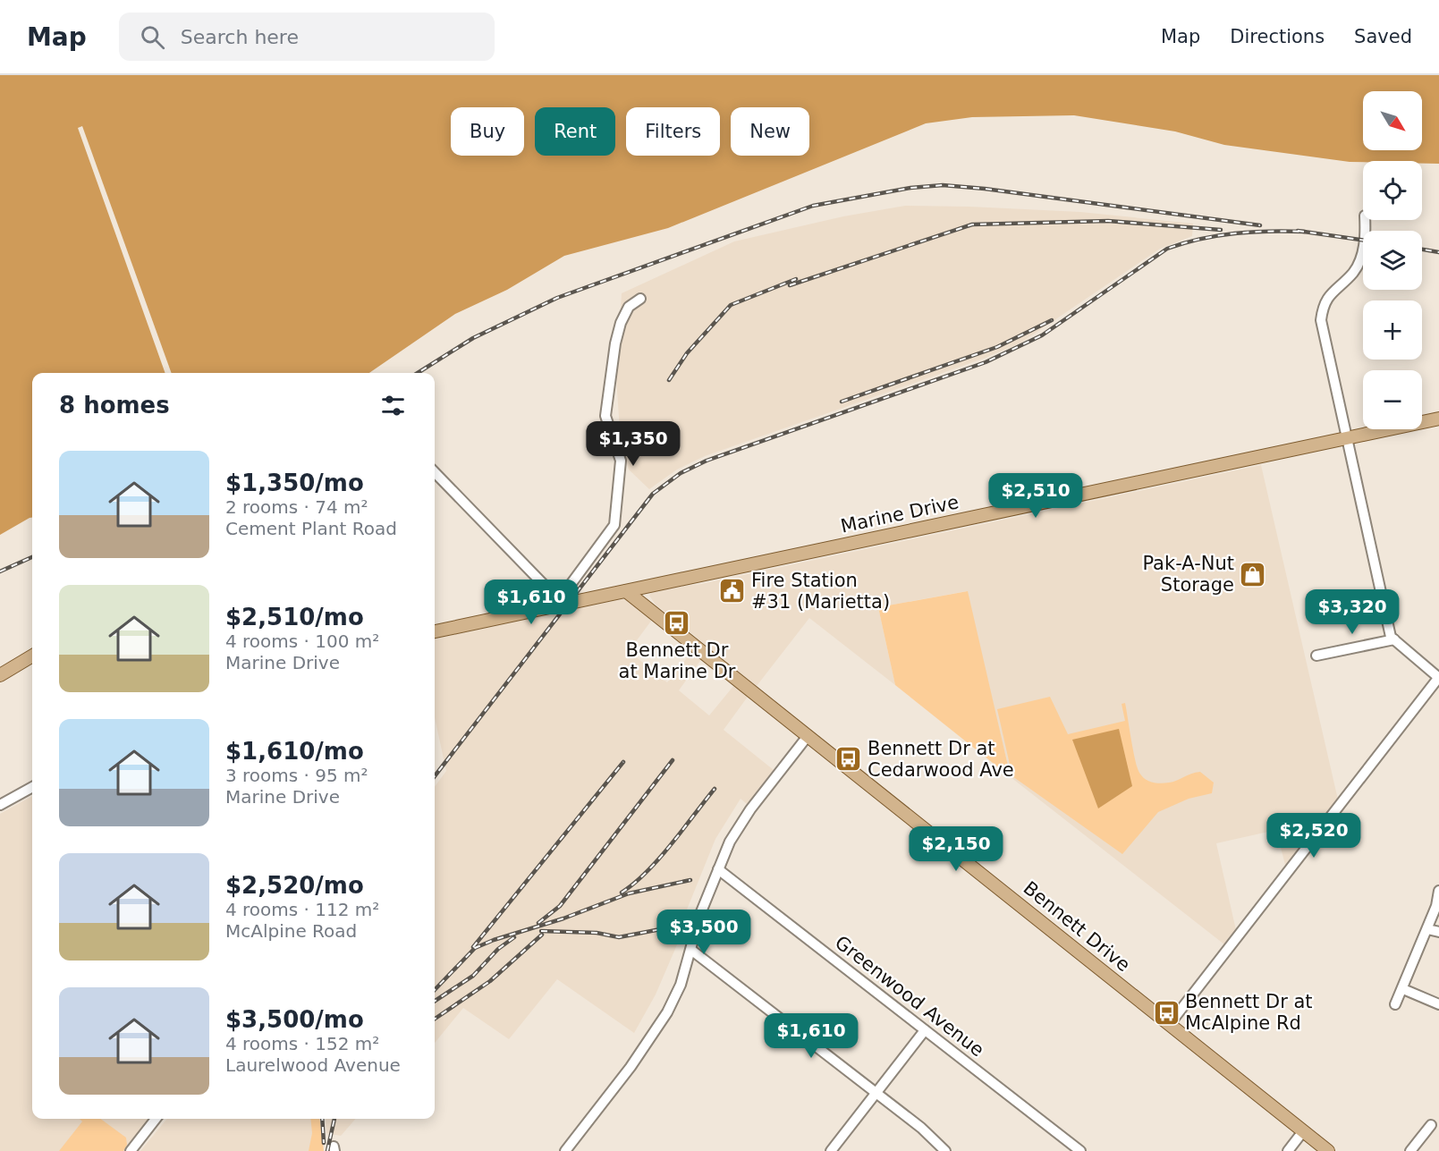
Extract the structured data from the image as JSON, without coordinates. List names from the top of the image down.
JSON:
{
  "streets": {
    "main road": ["Marine Drive", "Bennett Drive"],
    "street": ["Greenwood Avenue"]
  },
  "crossings": [
    ["Marine Drive", "Bennett Drive"]
  ],
  "places": {
    "shop": ["Pak-A-Nut Storage"],
    "public building": ["Fire Station #31 (Marietta)"],
    "bus stop": ["Bennett Dr at Marine Dr", "Bennett Dr at Cedarwood Ave", "Bennett Dr at McAlpine Rd"]
  },
  "north": "bottom right",
  "page": {
    "header": "Map",
    "search": "Search here",
    "nav": ["Map", "Directions", "Saved"],
    "map_buttons": ["+", "−"],
    "chip": [
      "Buy",
      "Rent",
      "Filters",
      "New"
    ],
    "heading": "8 homes",
    "price": [
      "$1,350",
      "$2,510",
      "$1,610",
      "$3,320",
      "$2,520",
      "$2,150",
      "$3,500",
      "$1,610"
    ],
    "list": [
      {
        "name": "$1,350/mo",
        "note": "2 rooms · 74 m² · Cement Plant Road"
      },
      {
        "name": "$2,510/mo",
        "note": "4 rooms · 100 m² · Marine Drive"
      },
      {
        "name": "$1,610/mo",
        "note": "3 rooms · 95 m² · Marine Drive"
      },
      {
        "name": "$2,520/mo",
        "note": "4 rooms · 112 m² · McAlpine Road"
      },
      {
        "name": "$3,500/mo",
        "note": "4 rooms · 152 m² · Laurelwood Avenue"
      }
    ]
  }
}
